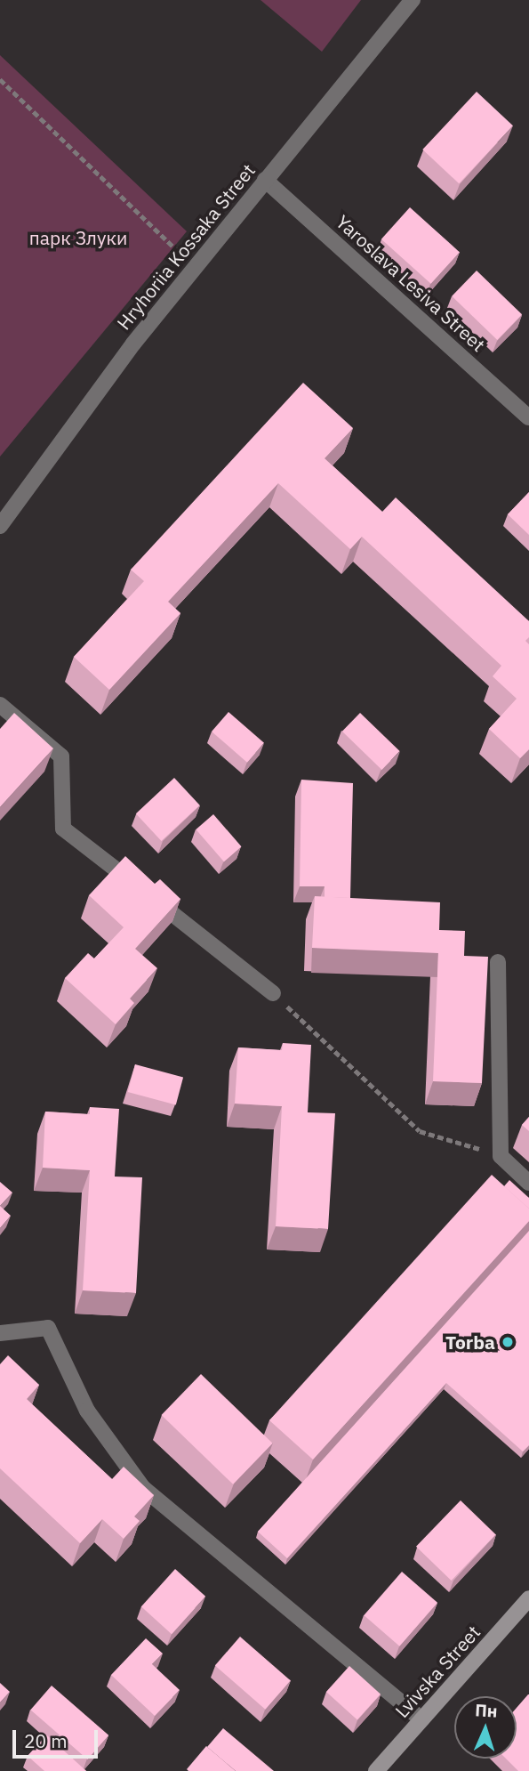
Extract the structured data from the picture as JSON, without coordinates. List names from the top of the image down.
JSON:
{
  "streets": {
    "main road": ["Lvivska Street"],
    "street": ["Hryhoriia Kossaka Street", "Yaroslava Lesiva Street"]
  },
  "crossings": [
    ["Hryhoriia Kossaka Street", "Yaroslava Lesiva Street"]
  ],
  "parks": ["парк Злуки"],
  "places": ["Torba"],
  "scale_bar": "20 m",
  "north": "top"
}
